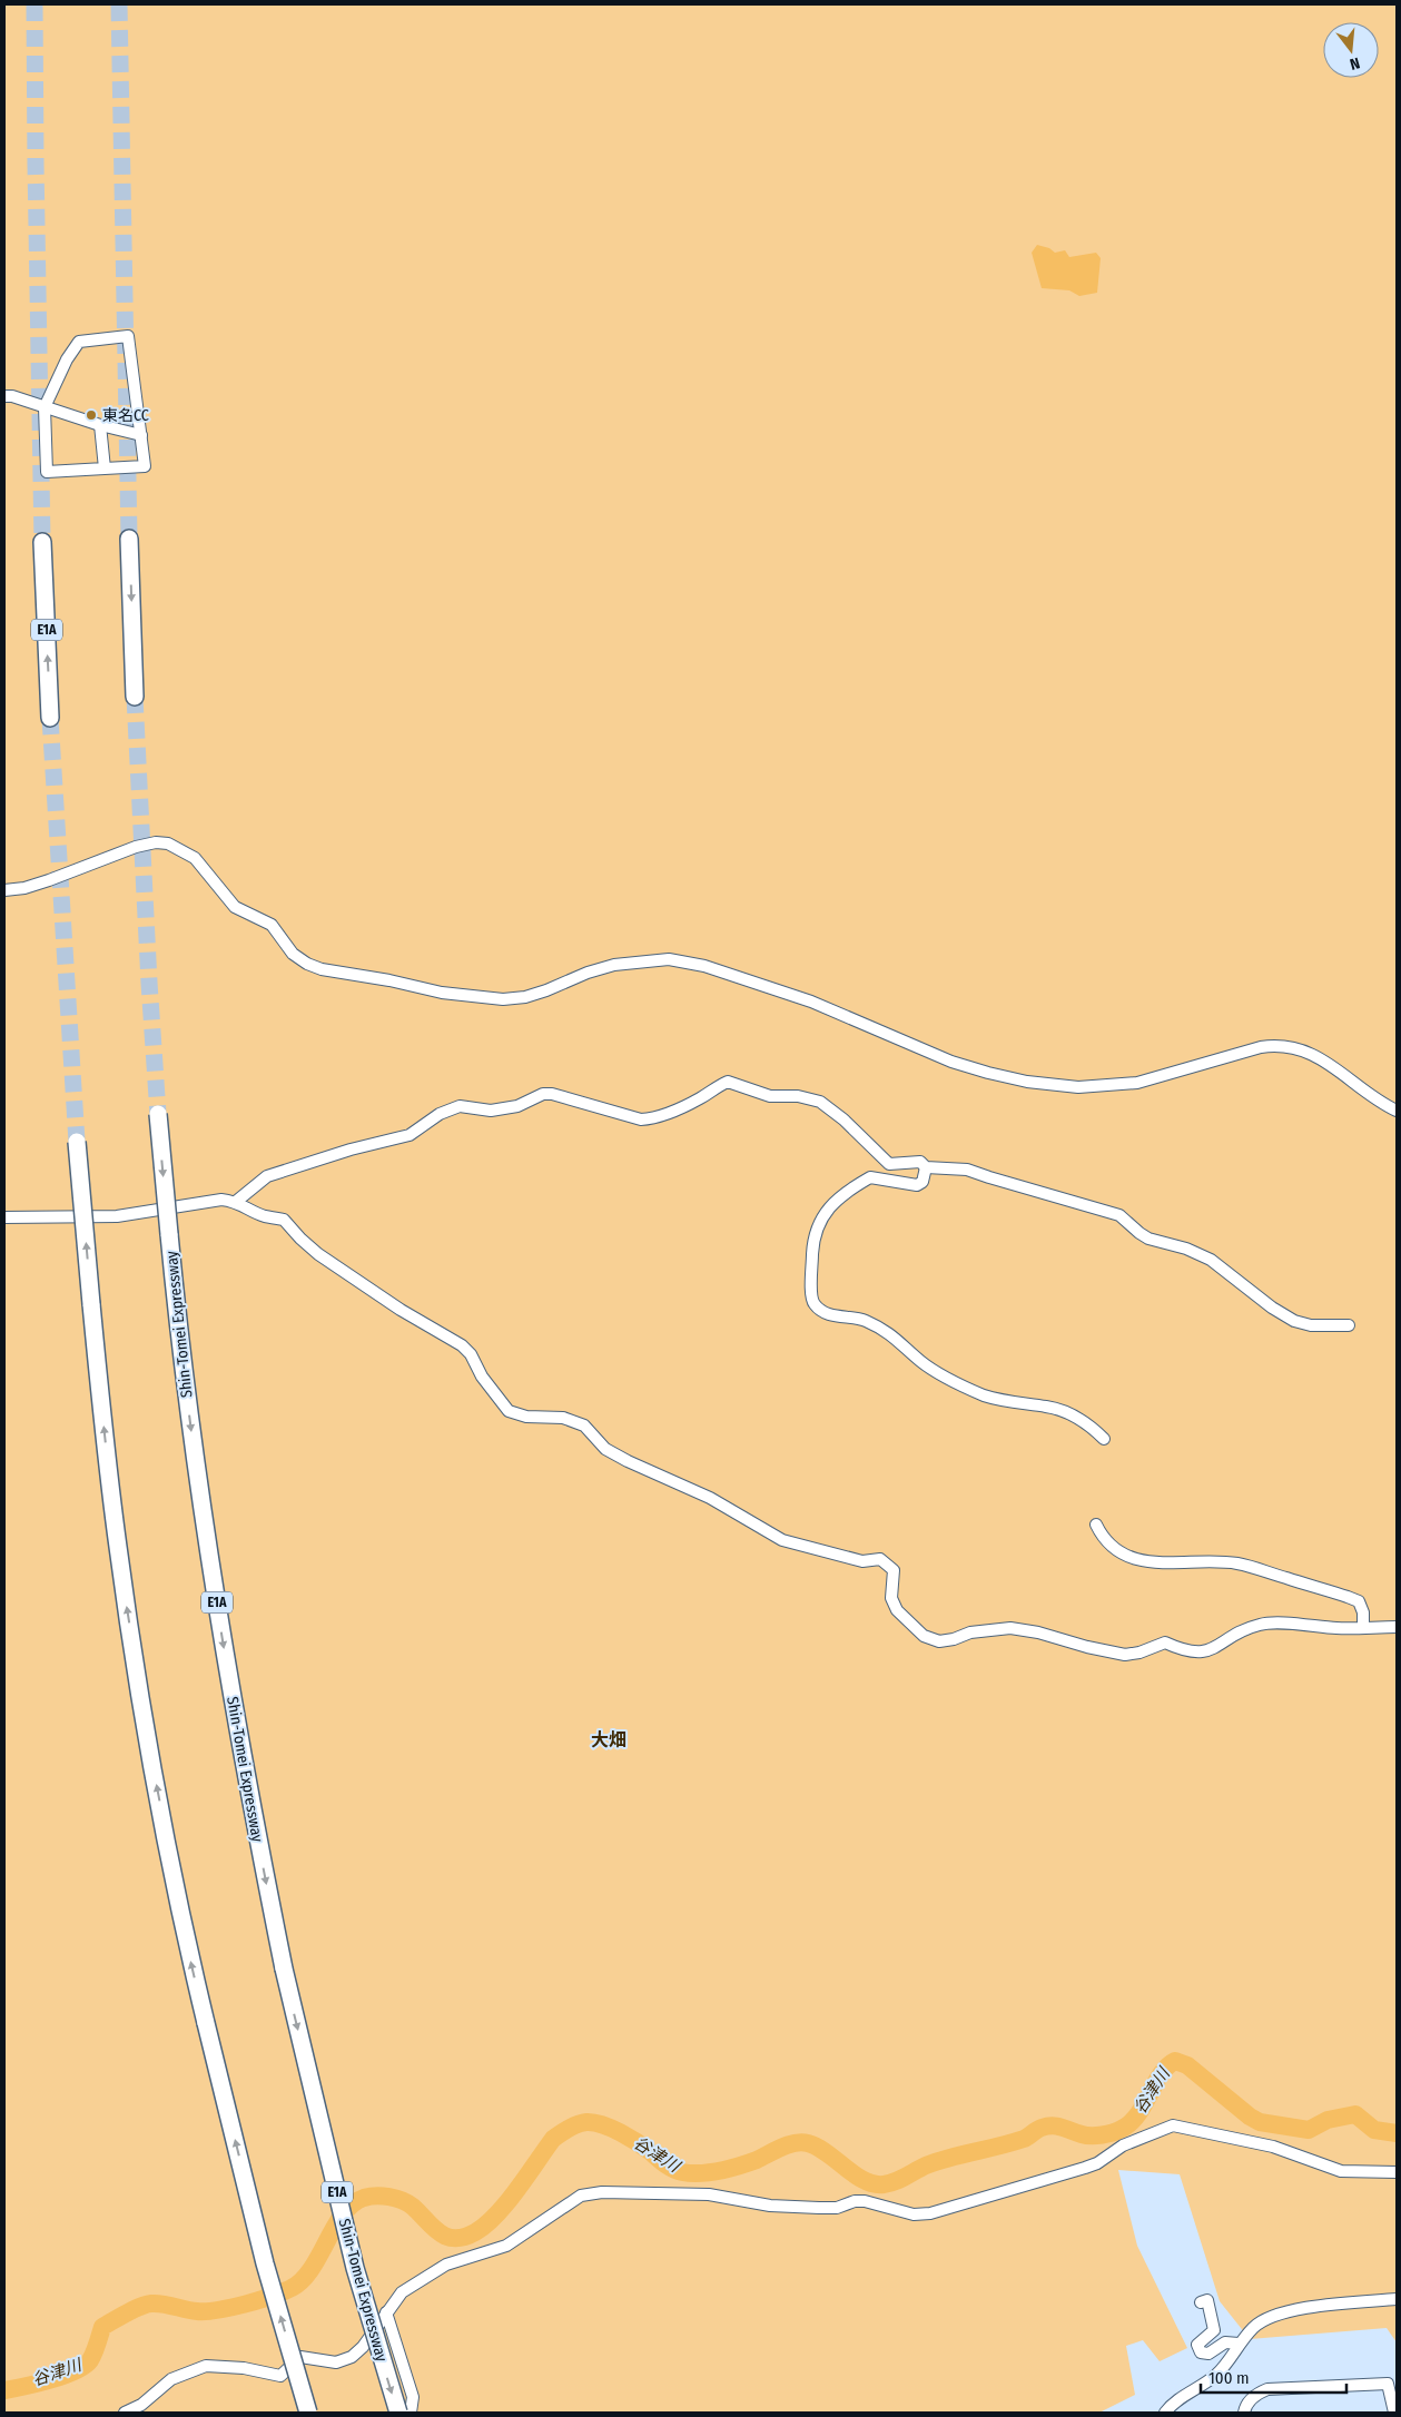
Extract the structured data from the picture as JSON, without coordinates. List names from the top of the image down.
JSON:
{
  "streets": {
    "highway": ["E1A", "Shin-Tomei Expressway"]
  },
  "districts": ["大畑"],
  "water": ["谷津川"],
  "places": ["東名CC"],
  "scale_bar": "100 m",
  "north": "bottom"
}
